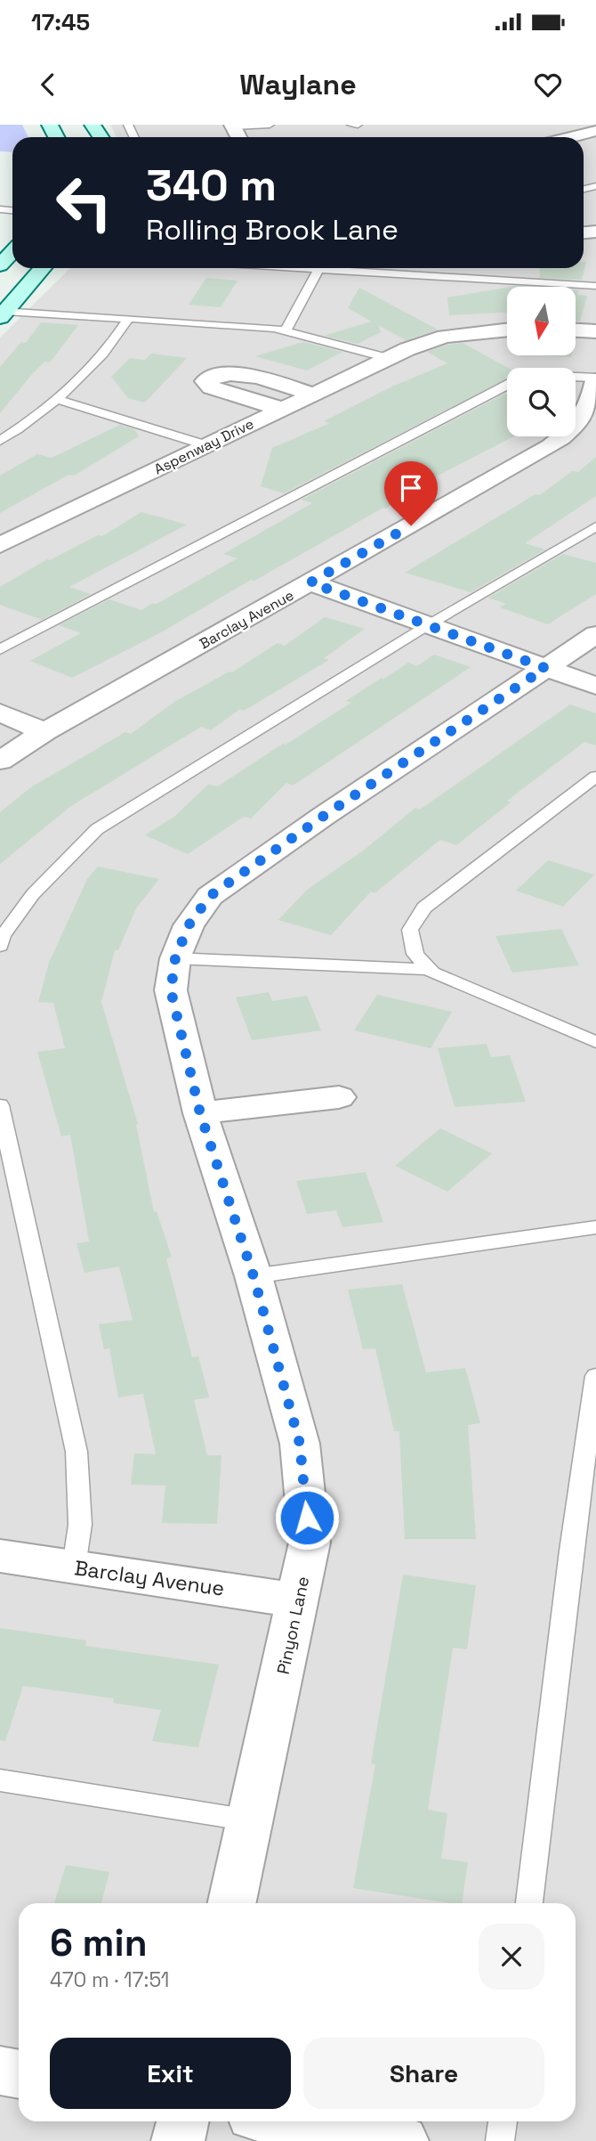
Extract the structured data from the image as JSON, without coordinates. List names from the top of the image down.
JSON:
{
  "streets": {
    "street": ["Aspenway Drive", "Barclay Avenue", "Pinyon Lane"]
  },
  "crossings": [
    ["Barclay Avenue", "Pinyon Lane"]
  ],
  "north": "bottom",
  "page": {
    "status": "17:45",
    "header": "Waylane",
    "turn": ["340 m", "Rolling Brook Lane"],
    "heading": ["6 min", "470 m · 17:51"],
    "buttons": ["Exit", "Share"]
  }
}
